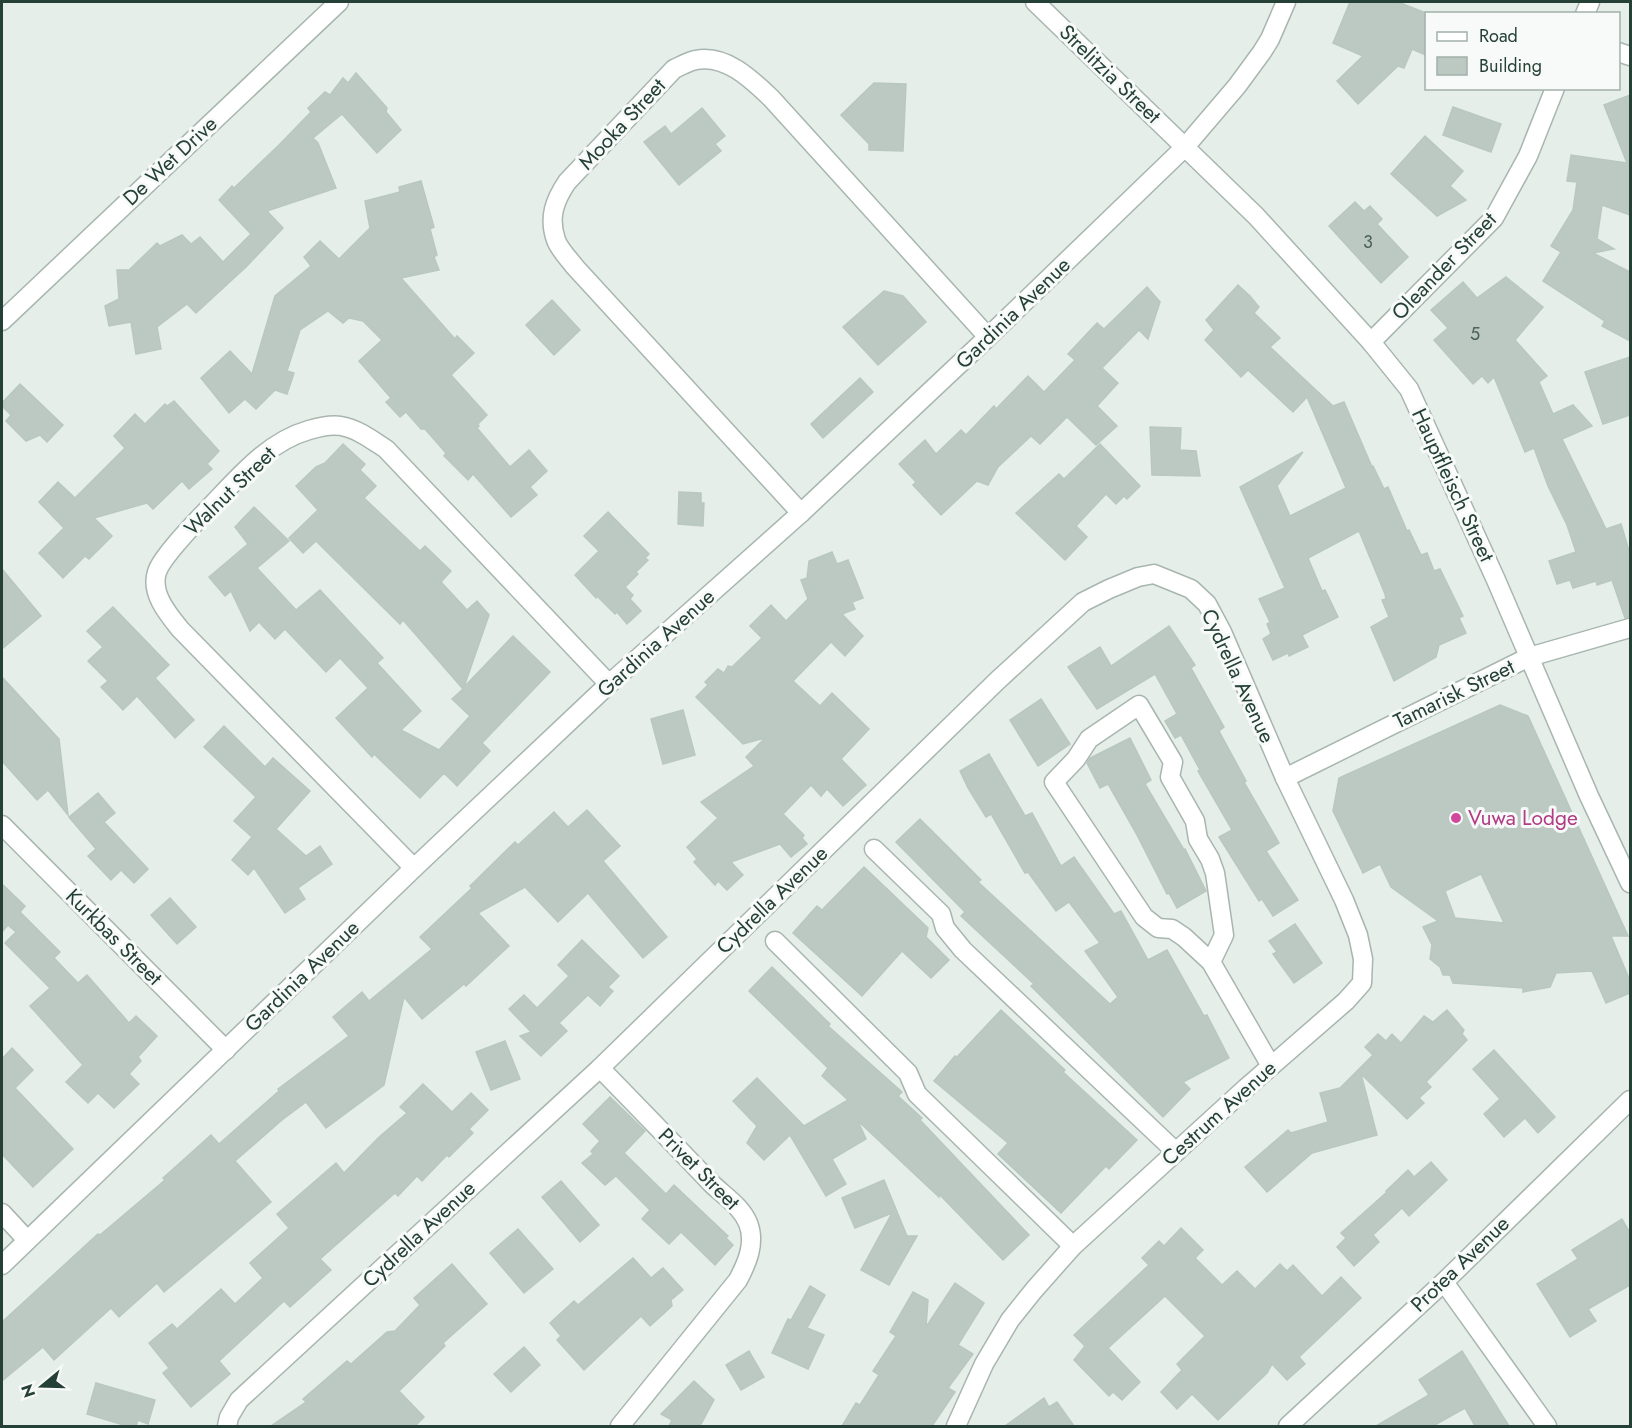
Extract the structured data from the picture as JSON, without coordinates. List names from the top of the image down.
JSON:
{
  "streets": {
    "street": [
      "Strelitzia Street",
      "Mooka Street",
      "De Wet Drive",
      "Oleander Street",
      "Gardinia Avenue",
      "Hauptfleisch Street",
      "Walnut Street",
      "Cydrella Avenue",
      "Tamarisk Street",
      "Kurkbas Street",
      "Cestrum Avenue",
      "Privet Street",
      "Protea Avenue"
    ]
  },
  "crossings": [
    ["Strelitzia Street", "Gardinia Avenue"],
    ["Strelitzia Street", "Hauptfleisch Street"],
    ["Mooka Street", "Gardinia Avenue"],
    ["Oleander Street", "Hauptfleisch Street"],
    ["Gardinia Avenue", "Hauptfleisch Street"],
    ["Gardinia Avenue", "Walnut Street"],
    ["Gardinia Avenue", "Kurkbas Street"],
    ["Hauptfleisch Street", "Tamarisk Street"],
    ["Cydrella Avenue", "Tamarisk Street"],
    ["Cydrella Avenue", "Cestrum Avenue"],
    ["Cydrella Avenue", "Privet Street"],
    ["Tamarisk Street", "Cestrum Avenue"]
  ],
  "places": ["Vuwa Lodge"],
  "house_numbers": ["3", "5"],
  "legend": ["Road", "Building"],
  "north": "left"
}
